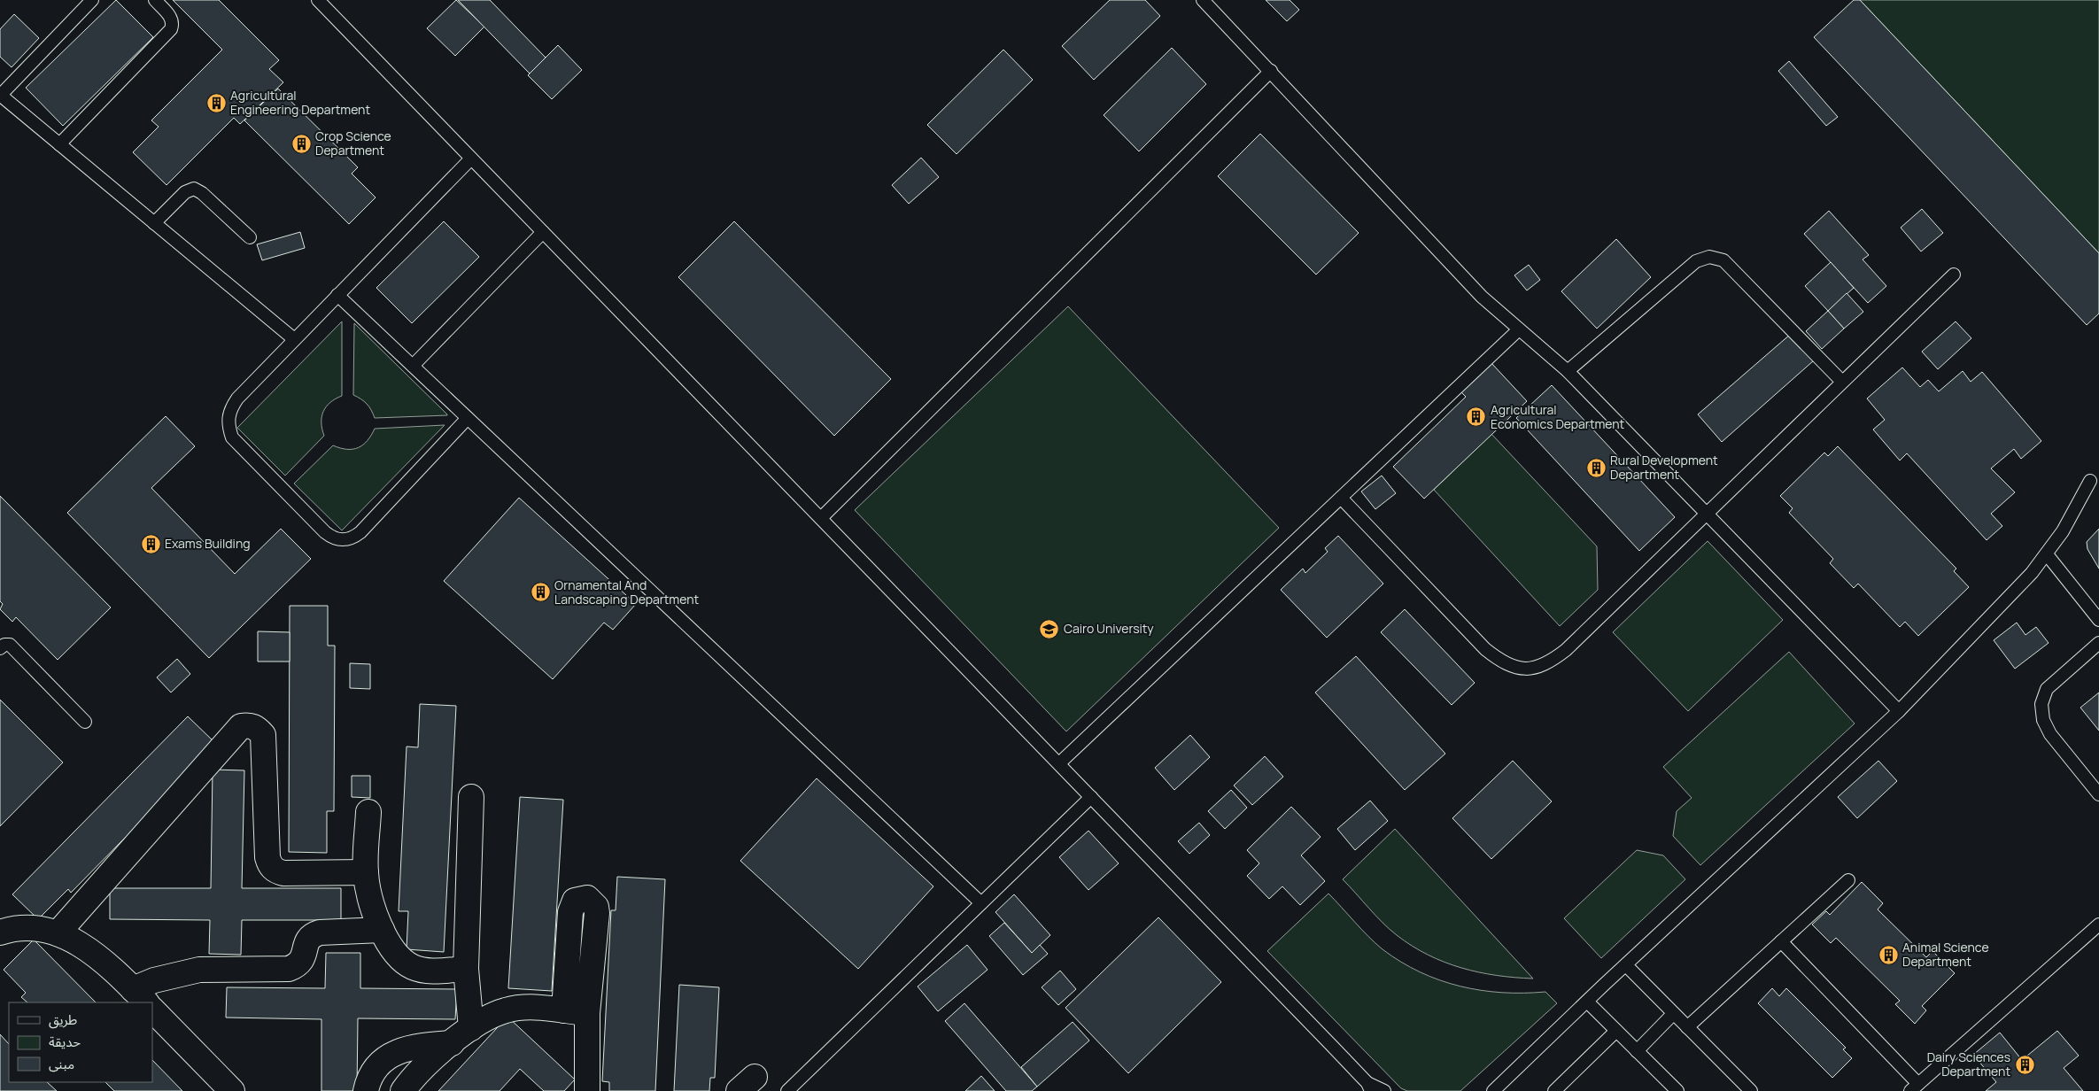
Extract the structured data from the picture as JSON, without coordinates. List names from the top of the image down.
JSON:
{
  "places": {
    "building": [
      "Agricultural Engineering Department",
      "Crop Science Department",
      "Agricultural Economics Department",
      "Rural Development Department",
      "Exams Building",
      "Ornamental And Landscaping Department",
      "Animal Science Department",
      "Dairy Sciences Department"
    ],
    "school or university": ["Cairo University"]
  },
  "legend": ["طريق", "حديقة", "مبنى"]
}
